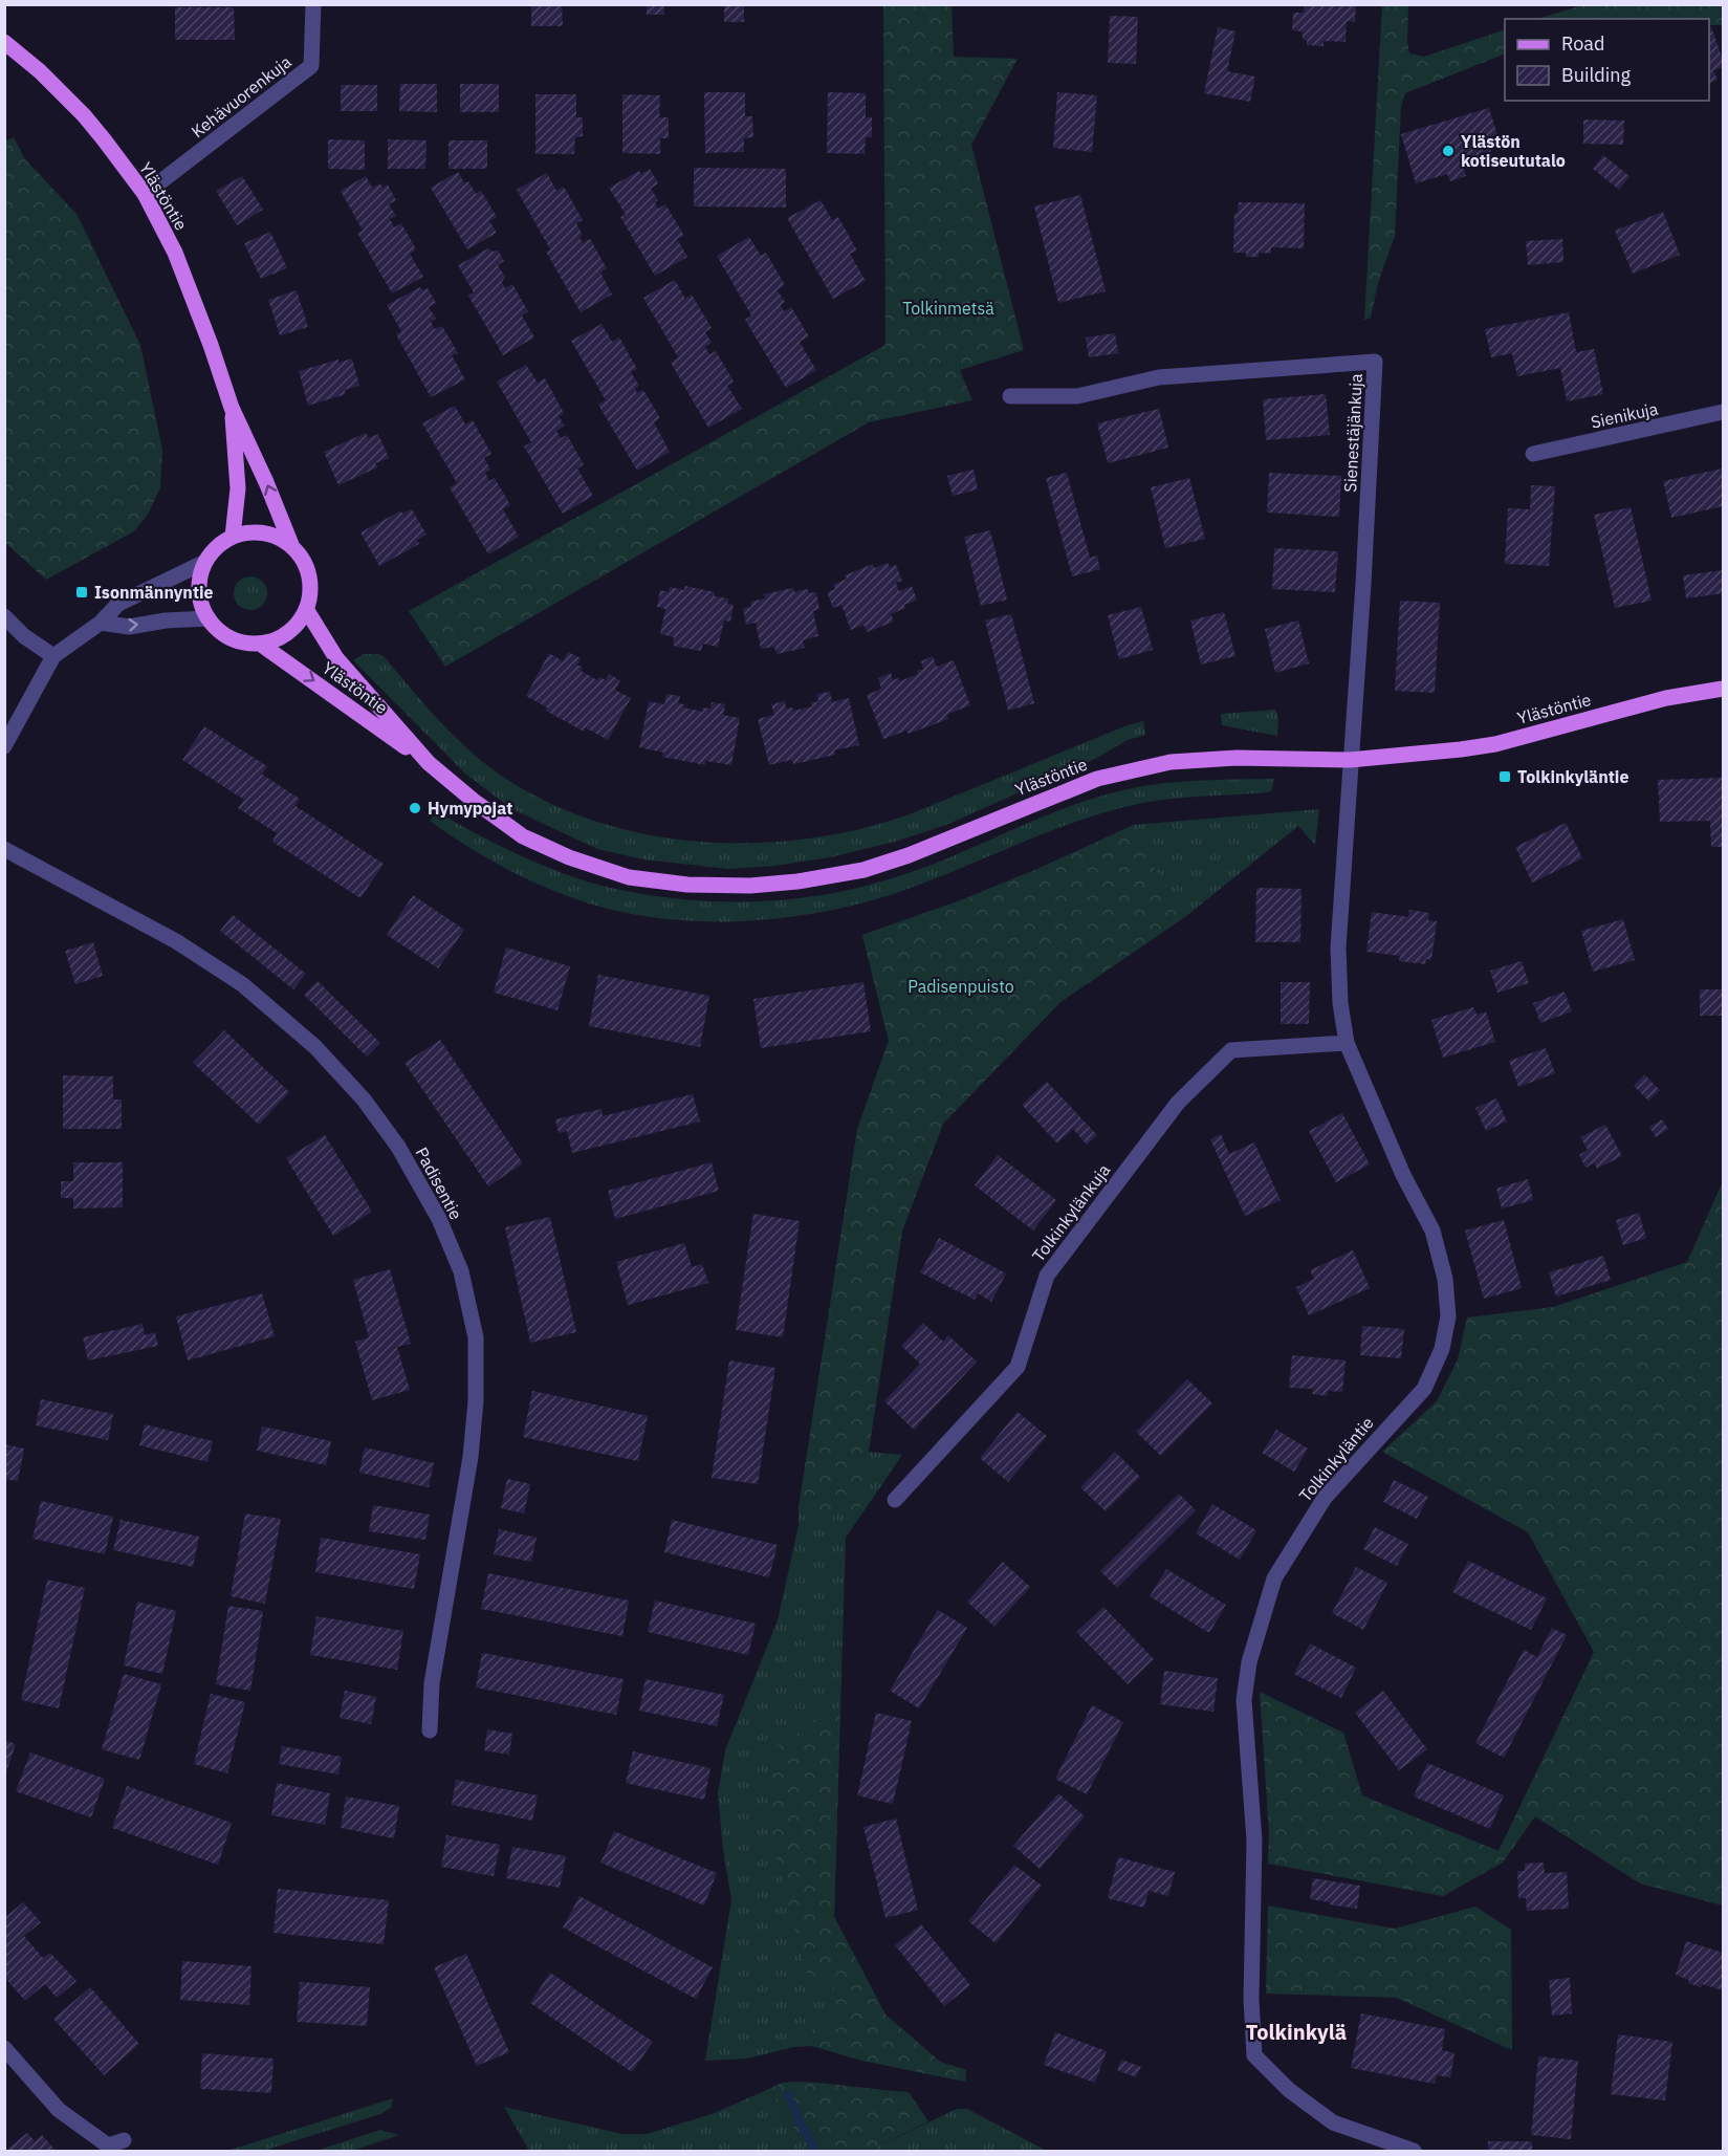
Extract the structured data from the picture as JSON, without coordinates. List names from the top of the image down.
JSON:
{
  "streets": {
    "main road": ["Ylästöntie"],
    "street": [
      "Kehävuorenkuja",
      "Sienikuja",
      "Sienestäjänkuja",
      "Padisentie",
      "Tolkinkylänkuja",
      "Tolkinkyläntie"
    ]
  },
  "crossings": [
    ["Kehävuorenkuja", "Ylästöntie"],
    ["Ylästöntie", "Sienestäjänkuja"],
    ["Ylästöntie", "Tolkinkyläntie"],
    ["Sienestäjänkuja", "Tolkinkyläntie"],
    ["Tolkinkylänkuja", "Tolkinkyläntie"]
  ],
  "districts": ["Tolkinkylä"],
  "parks": ["Tolkinmetsä", "Padisenpuisto"],
  "places": {
    "other": ["Ylästön kotiseututalo", "Hymypojat"],
    "transit": ["Isonmännyntie", "Tolkinkyläntie"]
  },
  "legend": ["Road", "Building"]
}
